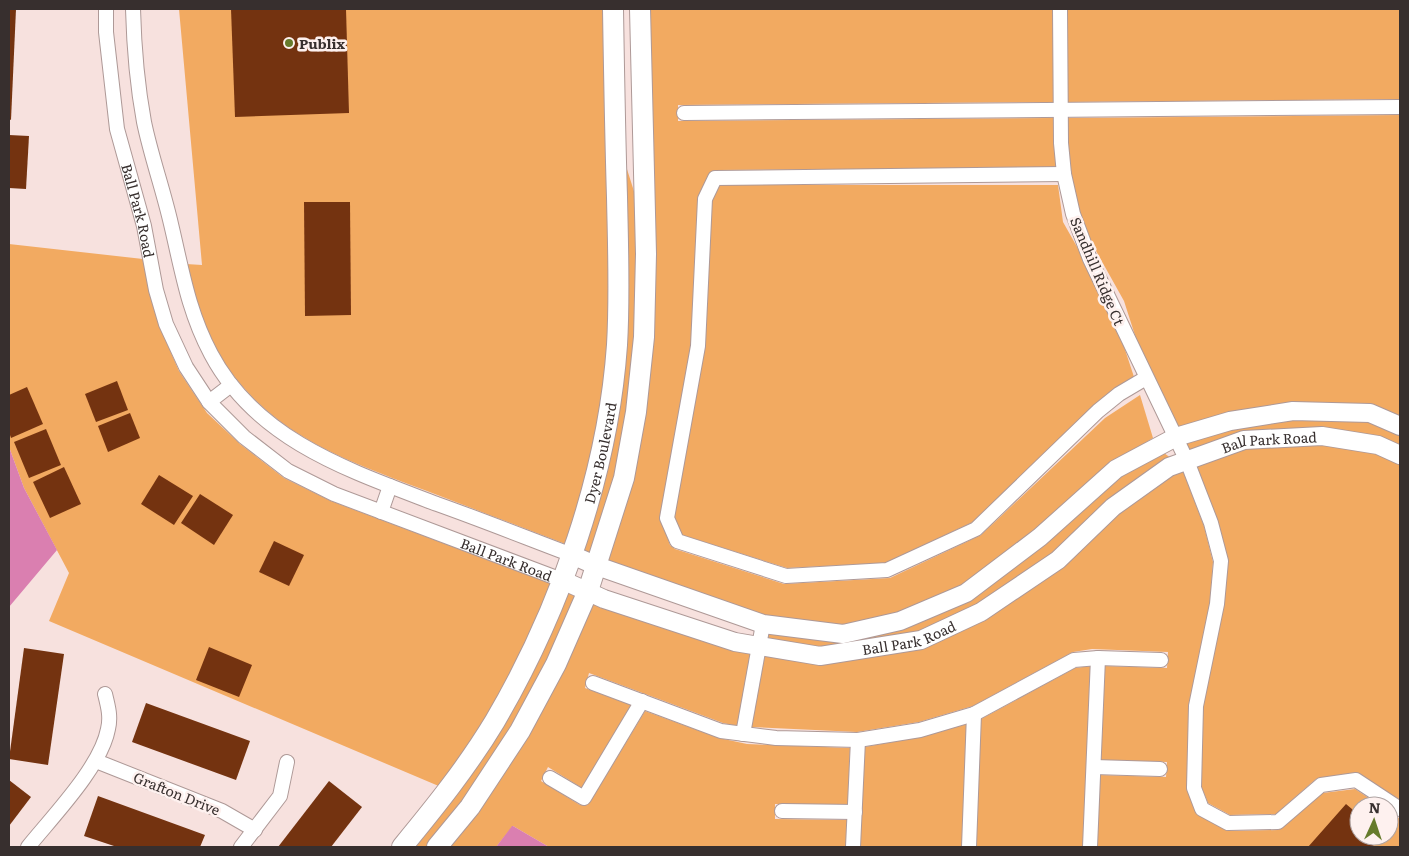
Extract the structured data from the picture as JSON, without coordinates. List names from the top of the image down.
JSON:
{
  "streets": {
    "main road": ["Dyer Boulevard"],
    "street": ["Ball Park Road", "Sandhill Ridge Ct", "Grafton Drive"]
  },
  "crossings": [
    ["Ball Park Road", "Sandhill Ridge Ct"],
    ["Ball Park Road", "Dyer Boulevard"]
  ],
  "places": ["Publix"],
  "north": "top"
}
